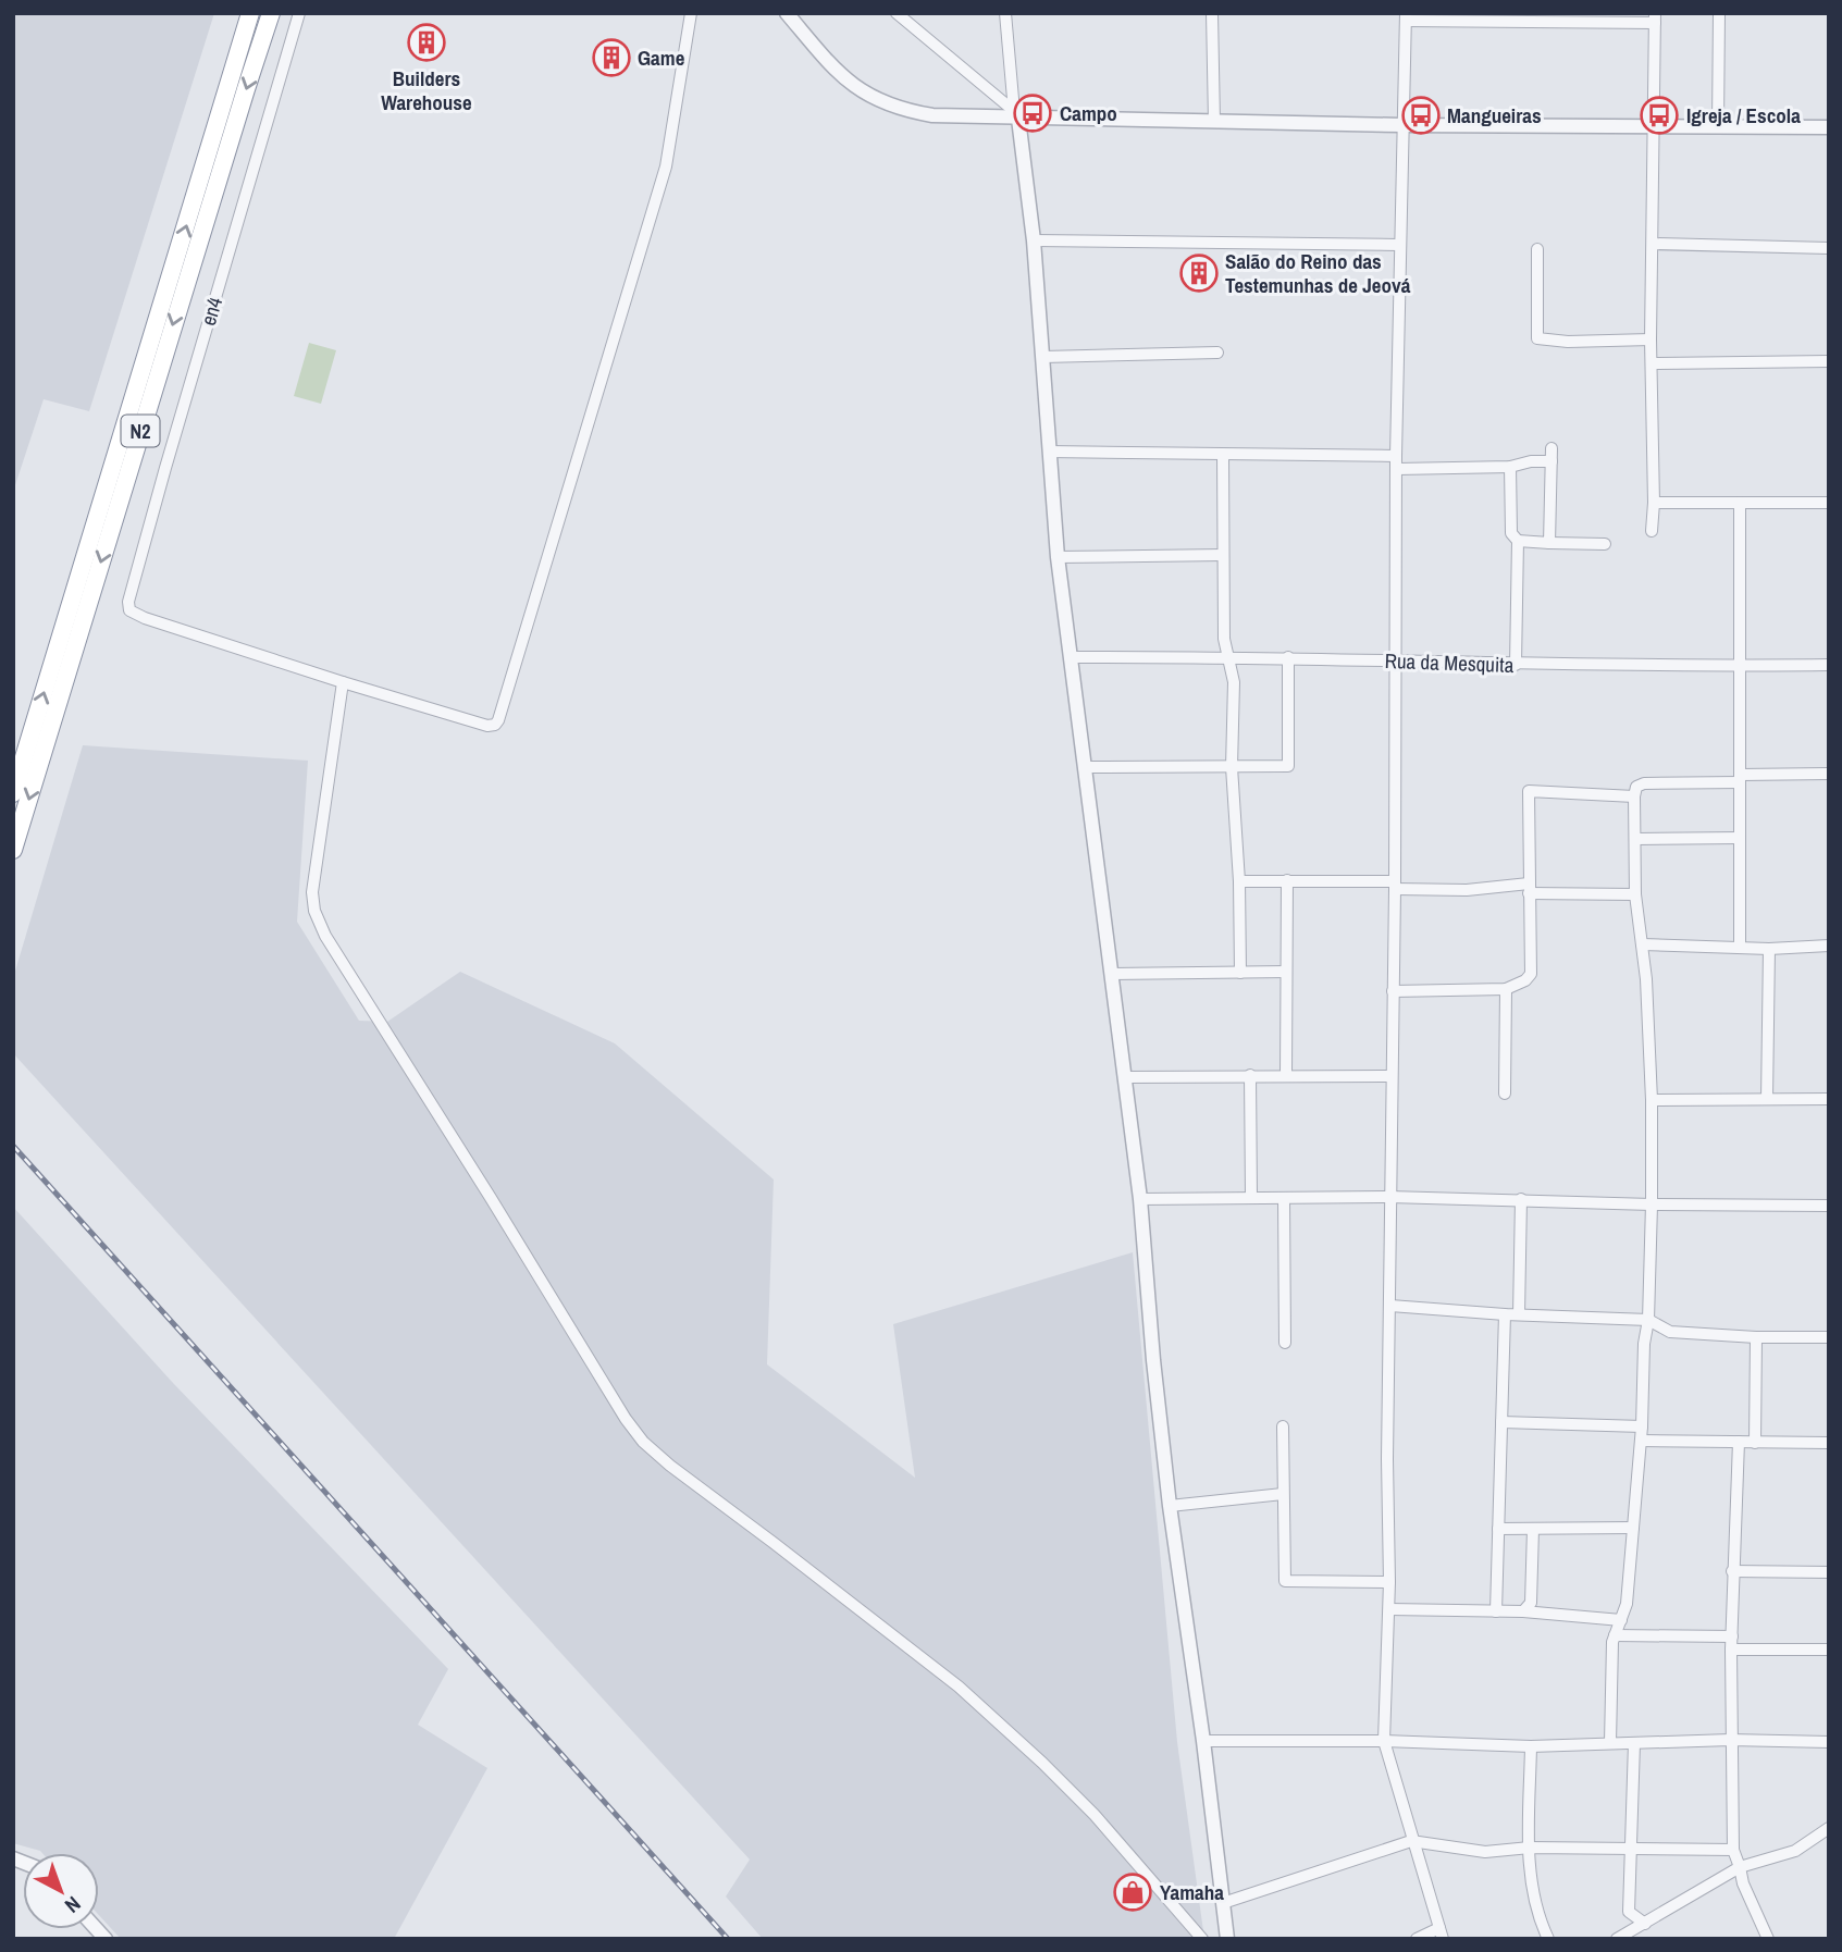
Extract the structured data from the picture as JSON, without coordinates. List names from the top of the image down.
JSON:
{
  "streets": {
    "highway": ["N2"],
    "street": ["en4", "Rua da Mesquita"]
  },
  "places": {
    "building": ["Builders Warehouse", "Game", "Salão do Reino das Testemunhas de Jeová"],
    "bus stop": ["Campo", "Mangueiras", "Igreja / Escola"],
    "shop": ["Yamaha"]
  },
  "north": "bottom right"
}
